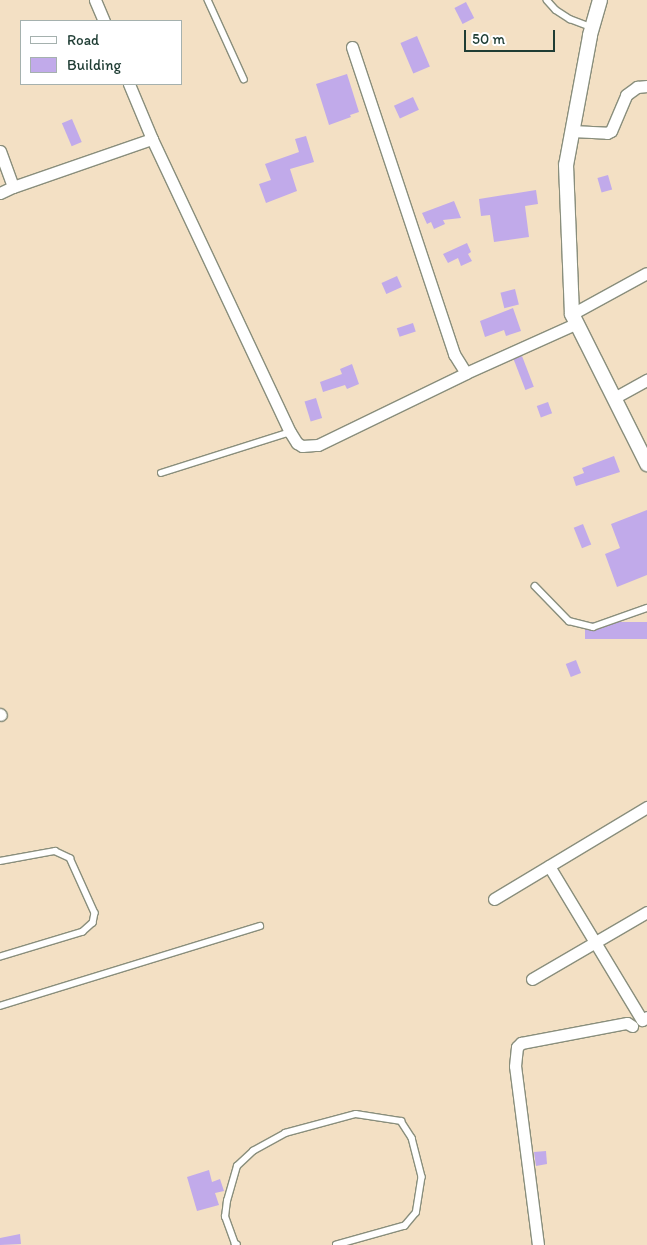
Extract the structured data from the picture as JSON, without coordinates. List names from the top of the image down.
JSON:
{
  "legend": ["Road", "Building"],
  "scale_bar": "50 m"
}
